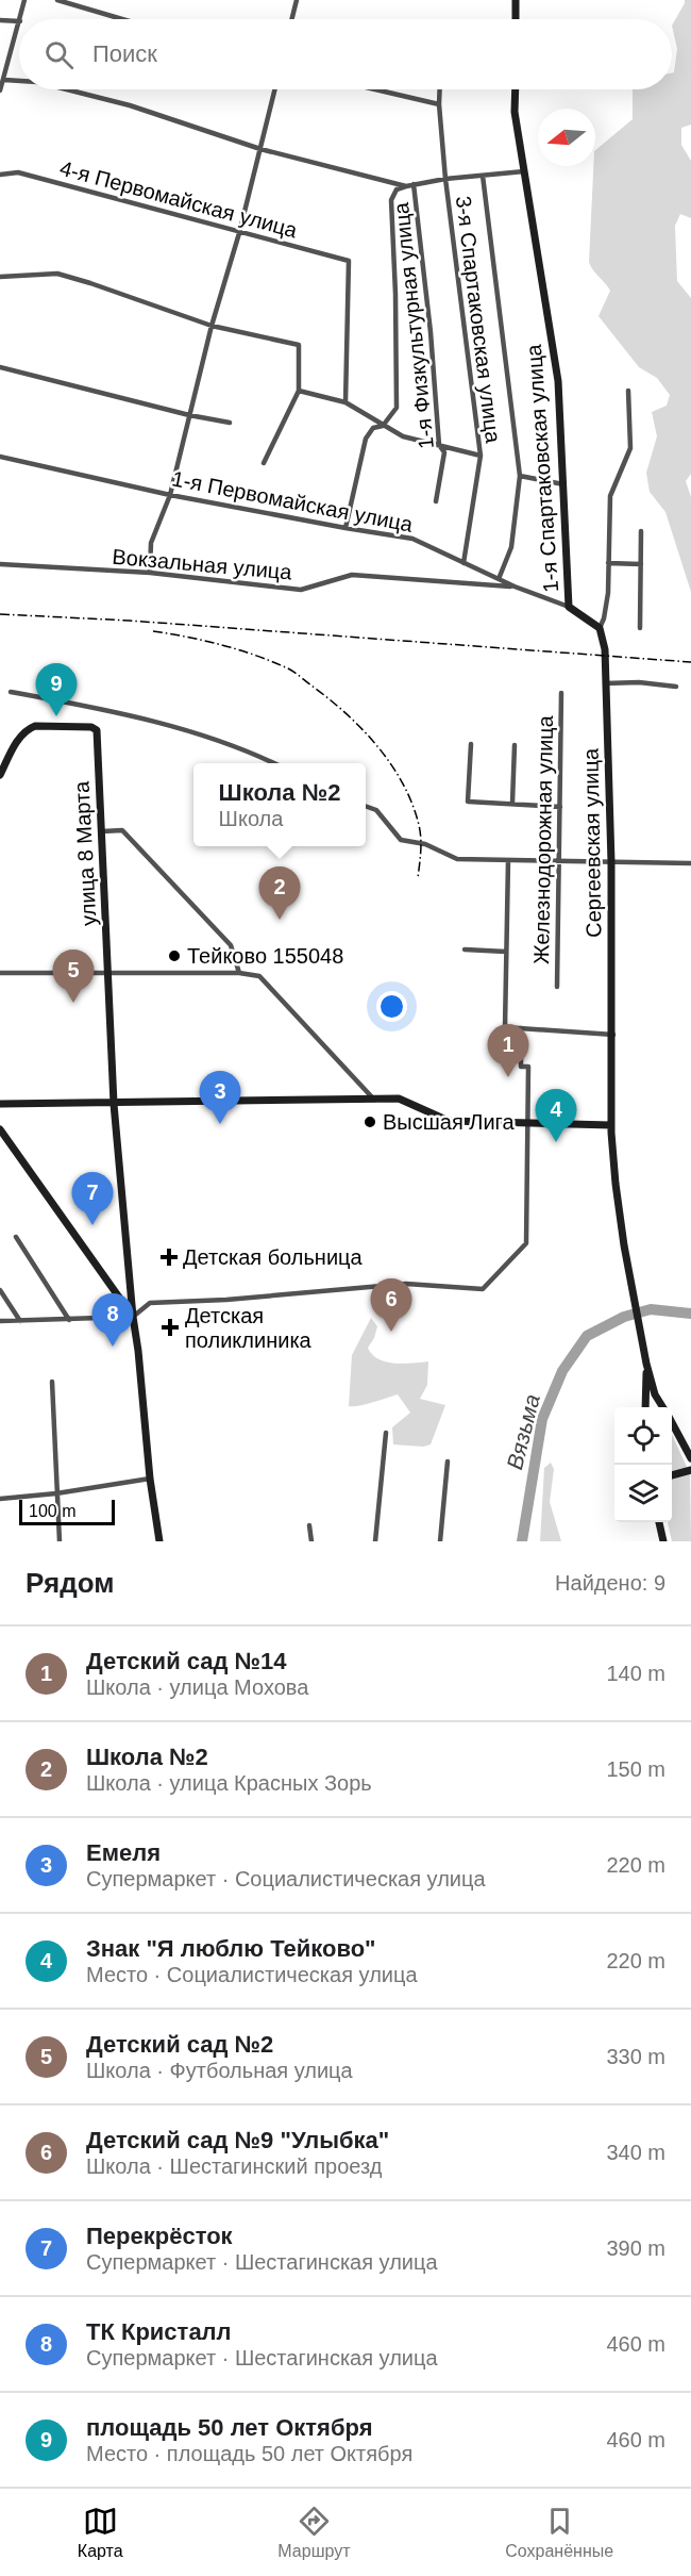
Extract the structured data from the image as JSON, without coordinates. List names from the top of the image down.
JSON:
{
  "streets": {
    "street": [
      "4-я Первомайская улица",
      "3-я Спартаковская улица",
      "1-я Физкультурная улица",
      "1-я Спартаковская улица",
      "1-я Первомайская улица",
      "Вокзальная улица",
      "Железнодорожная улица",
      "Сергеевская улица",
      "улица 8 Марта"
    ]
  },
  "crossings": [
    ["3-я Спартаковская улица", "1-я Первомайская улица"],
    ["1-я Спартаковская улица", "1-я Первомайская улица"],
    ["1-я Спартаковская улица", "Сергеевская улица"],
    ["1-я Первомайская улица", "Вокзальная улица"]
  ],
  "water": ["Вязьма"],
  "places": {
    "other": ["Тейково 155048", "Высшая Лига"],
    "health": ["Детская больница", "Детская поликлиника"]
  },
  "scale_bar": "100 m",
  "north": "left",
  "page": {
    "search": "Поиск",
    "pins": [
      "9",
      "2",
      "5",
      "1",
      "3",
      "4",
      "7",
      "6",
      "8"
    ],
    "popup": ["Школа №2", "Школа"],
    "scale": "100 m",
    "heading": ["Рядом", "Найдено: 9"],
    "list": [
      {
        "mark": "1",
        "name": "Детский сад №14",
        "note": "Школа · улица Мохова",
        "value": "140 m"
      },
      {
        "mark": "2",
        "name": "Школа №2",
        "note": "Школа · улица Красных Зорь",
        "value": "150 m"
      },
      {
        "mark": "3",
        "name": "Емеля",
        "note": "Супермаркет · Социалистическая улица",
        "value": "220 m"
      },
      {
        "mark": "4",
        "name": "Знак \"Я люблю Тейково\"",
        "note": "Место · Социалистическая улица",
        "value": "220 m"
      },
      {
        "mark": "5",
        "name": "Детский сад №2",
        "note": "Школа · Футбольная улица",
        "value": "330 m"
      },
      {
        "mark": "6",
        "name": "Детский сад №9 \"Улыбка\"",
        "note": "Школа · Шестагинский проезд",
        "value": "340 m"
      },
      {
        "mark": "7",
        "name": "Перекрёсток",
        "note": "Супермаркет · Шестагинская улица",
        "value": "390 m"
      },
      {
        "mark": "8",
        "name": "ТК Кристалл",
        "note": "Супермаркет · Шестагинская улица",
        "value": "460 m"
      },
      {
        "mark": "9",
        "name": "площадь 50 лет Октября",
        "note": "Место · площадь 50 лет Октября",
        "value": "460 m"
      }
    ],
    "nav": ["Карта", "Маршрут", "Сохранённые"]
  }
}
